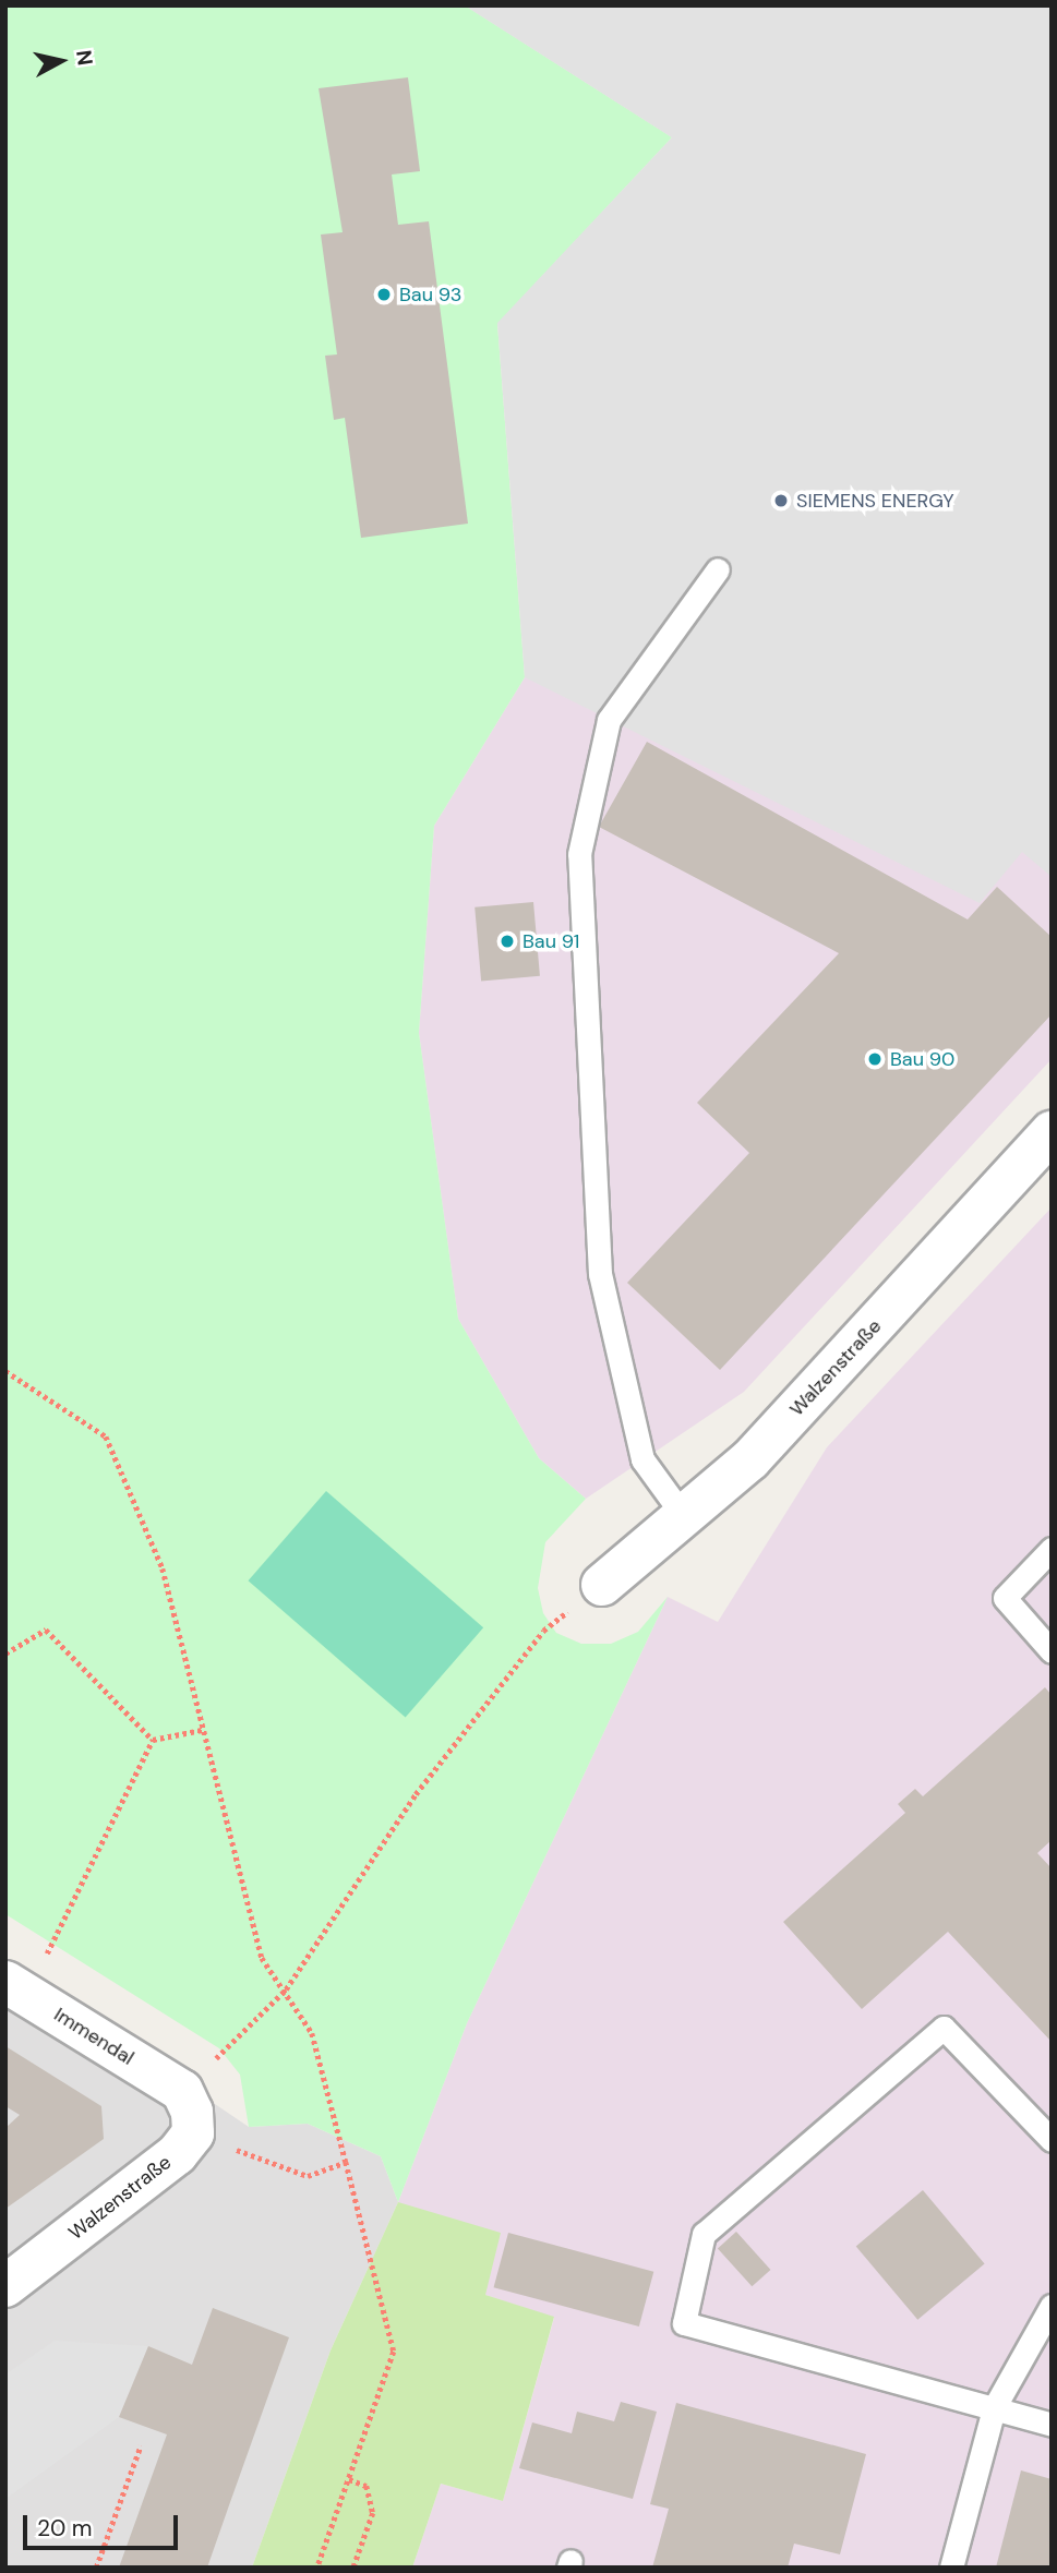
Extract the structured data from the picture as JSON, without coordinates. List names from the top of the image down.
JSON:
{
  "streets": {
    "street": ["Walzenstraße", "Immendal"]
  },
  "places": [
    "Bau 93",
    "SIEMENS ENERGY",
    "Bau 91",
    "Bau 90"
  ],
  "scale_bar": "20 m",
  "north": "right"
}
